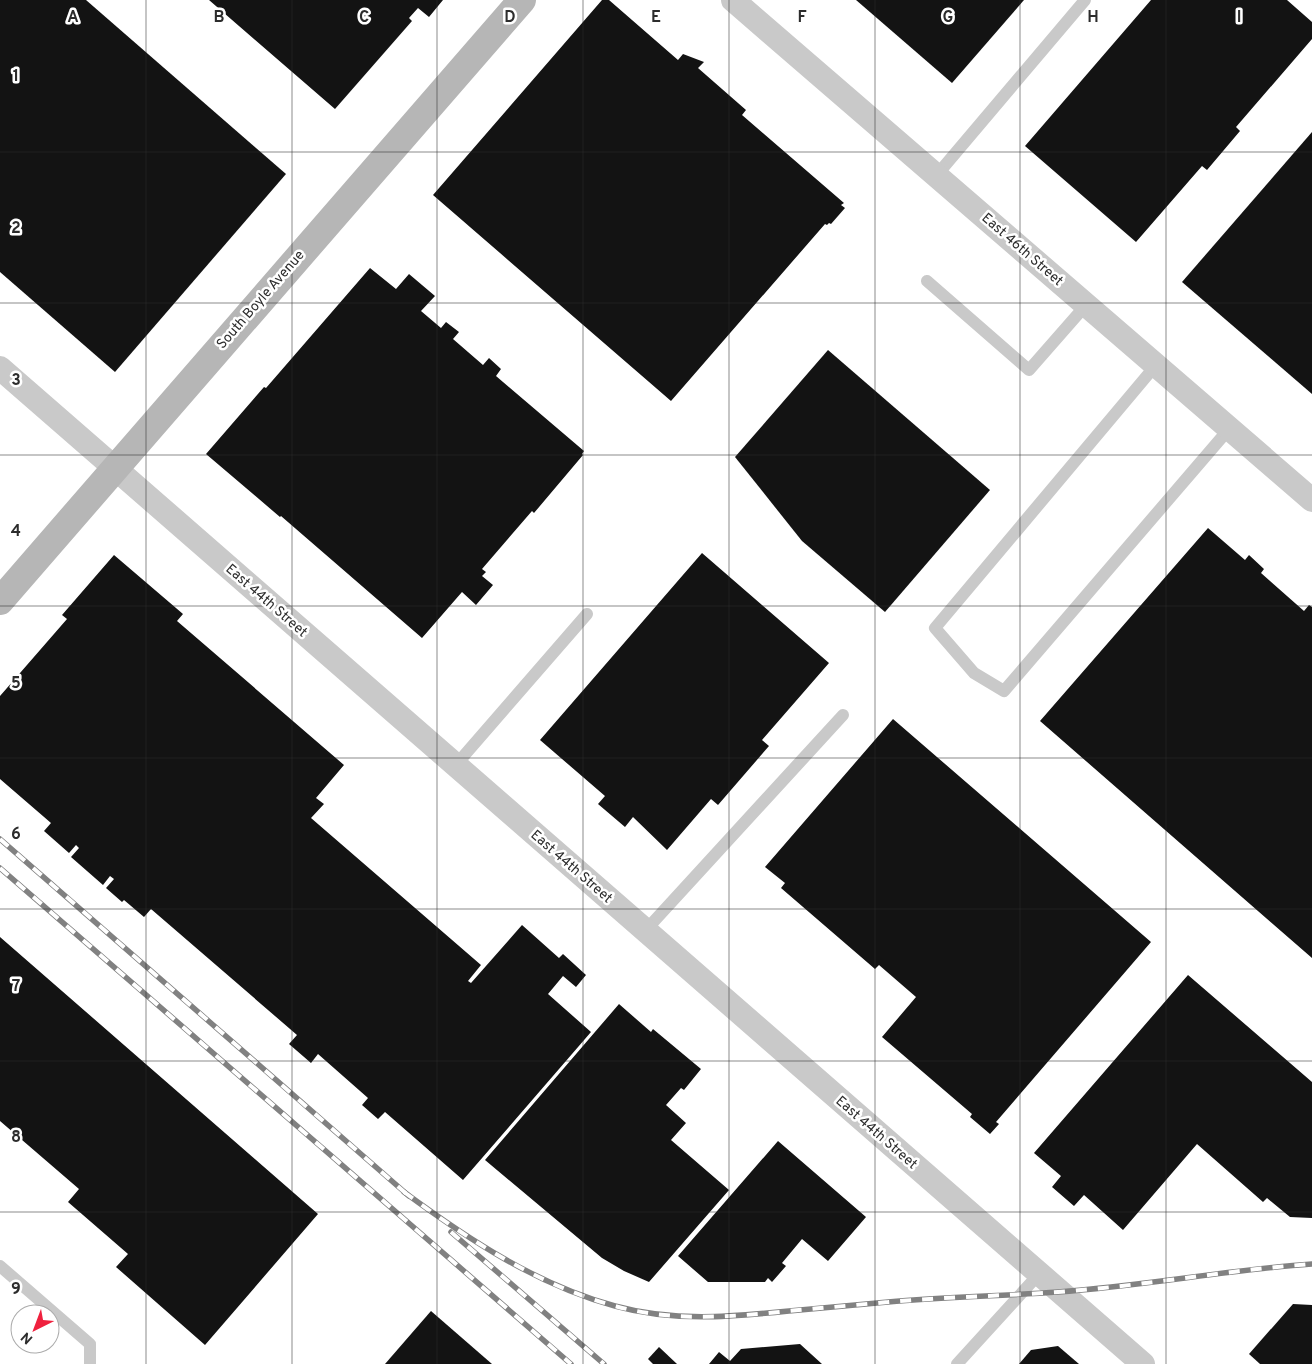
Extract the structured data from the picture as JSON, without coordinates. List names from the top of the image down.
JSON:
{
  "streets": {
    "street": ["East 46th Street", "South Boyle Avenue", "East 44th Street"]
  },
  "crossings": [
    ["South Boyle Avenue", "East 44th Street"]
  ],
  "north": "bottom left",
  "grid": {
    "columns": [
      "A",
      "B",
      "C",
      "D",
      "E",
      "F",
      "G",
      "H",
      "I"
    ],
    "rows": [
      "1",
      "2",
      "3",
      "4",
      "5",
      "6",
      "7",
      "8",
      "9"
    ]
  }
}
